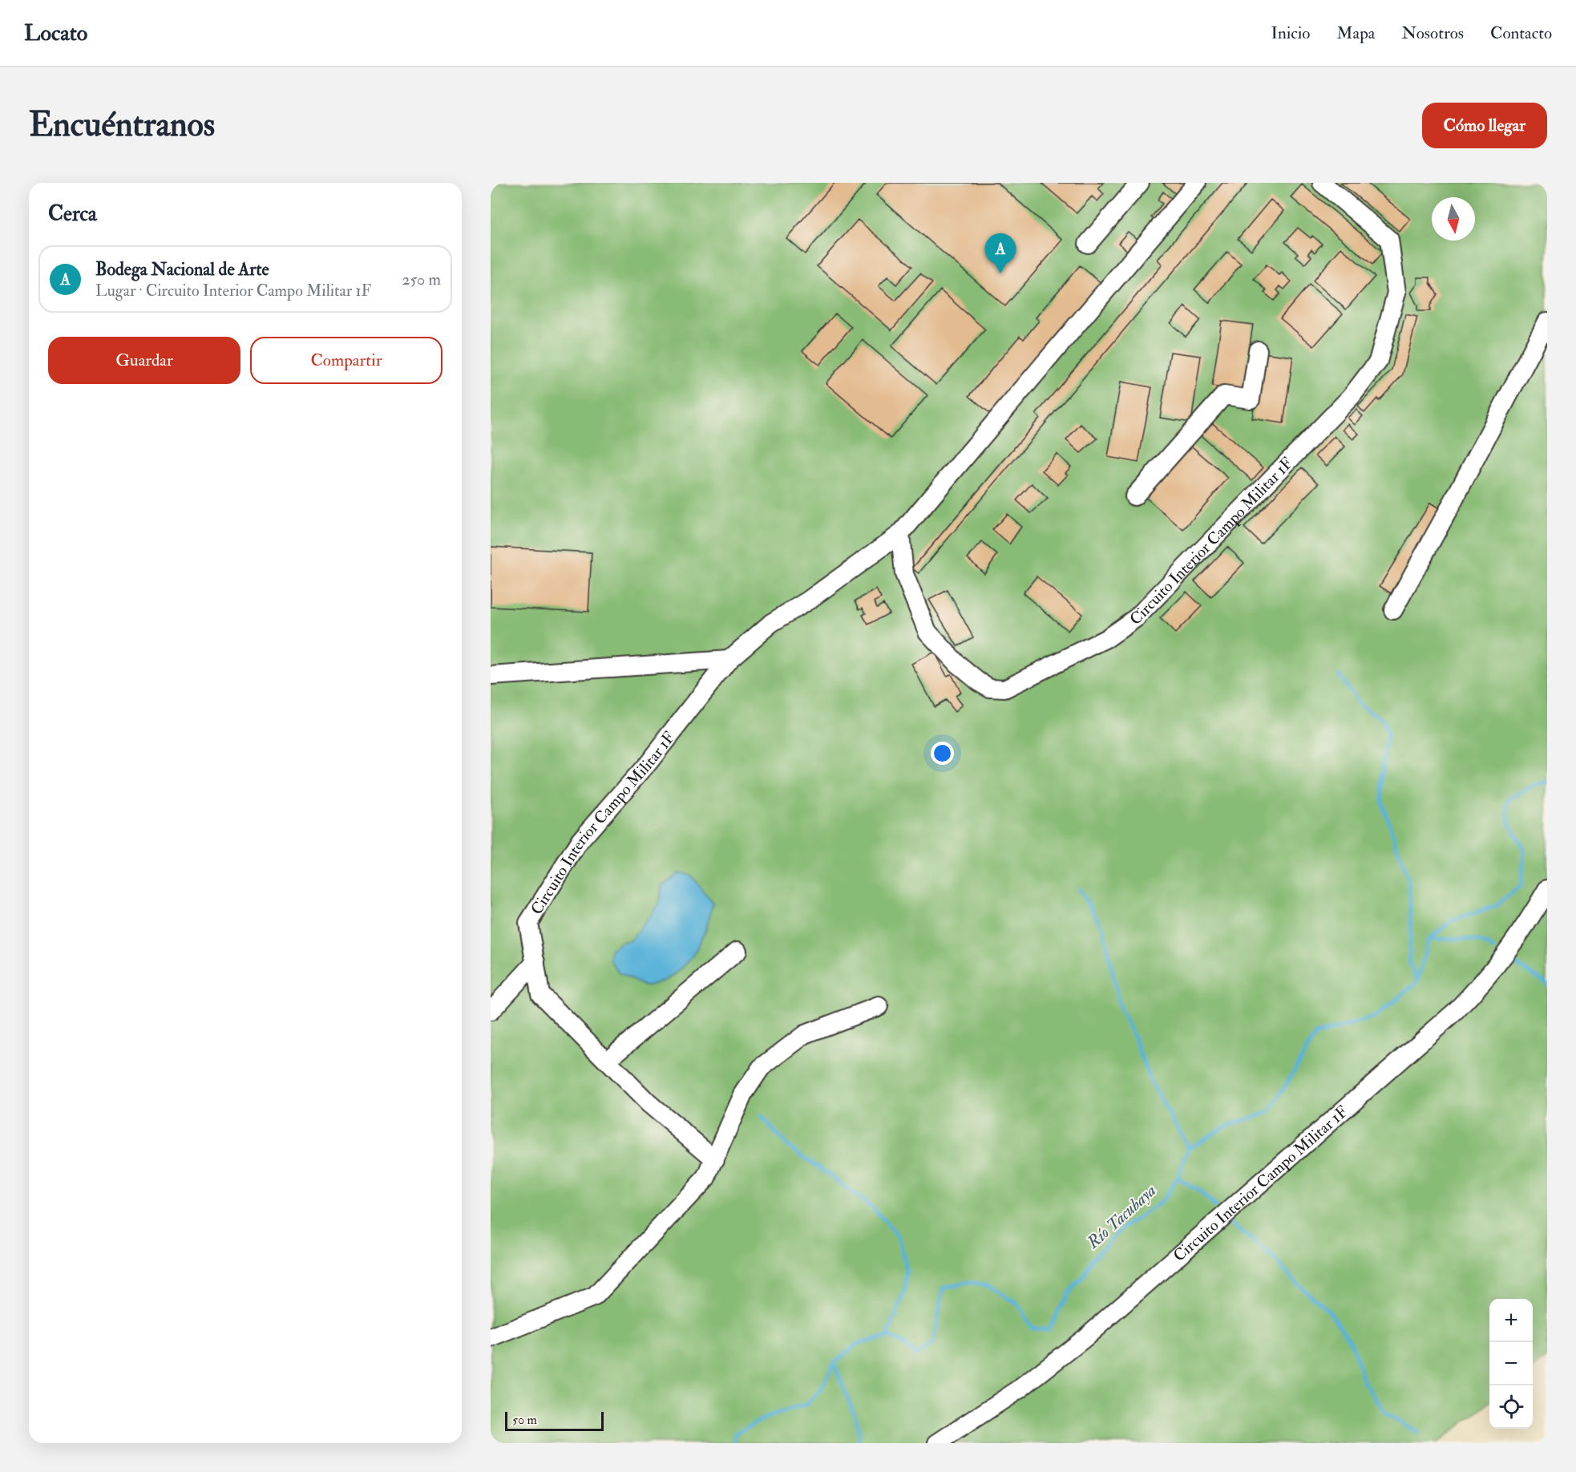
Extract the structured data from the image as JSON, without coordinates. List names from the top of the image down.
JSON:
{
  "streets": {
    "street": ["Circuito Interior Campo Militar 1F"]
  },
  "water": ["Río Tacubaya"],
  "scale_bar": "50 m",
  "north": "bottom",
  "page": {
    "header": "Locato",
    "nav": [
      "Inicio",
      "Mapa",
      "Nosotros",
      "Contacto"
    ],
    "buttons": [
      "Cómo llegar",
      ["Guardar", "Compartir"]
    ],
    "title": "Encuéntranos",
    "heading": "Cerca",
    "pins": "A",
    "list": [
      {
        "mark": "A",
        "name": "Bodega Nacional de Arte",
        "note": "Lugar · Circuito Interior Campo Militar 1F",
        "value": "250 m"
      }
    ],
    "map_buttons": ["+", "−"],
    "scale": "50 m"
  }
}
